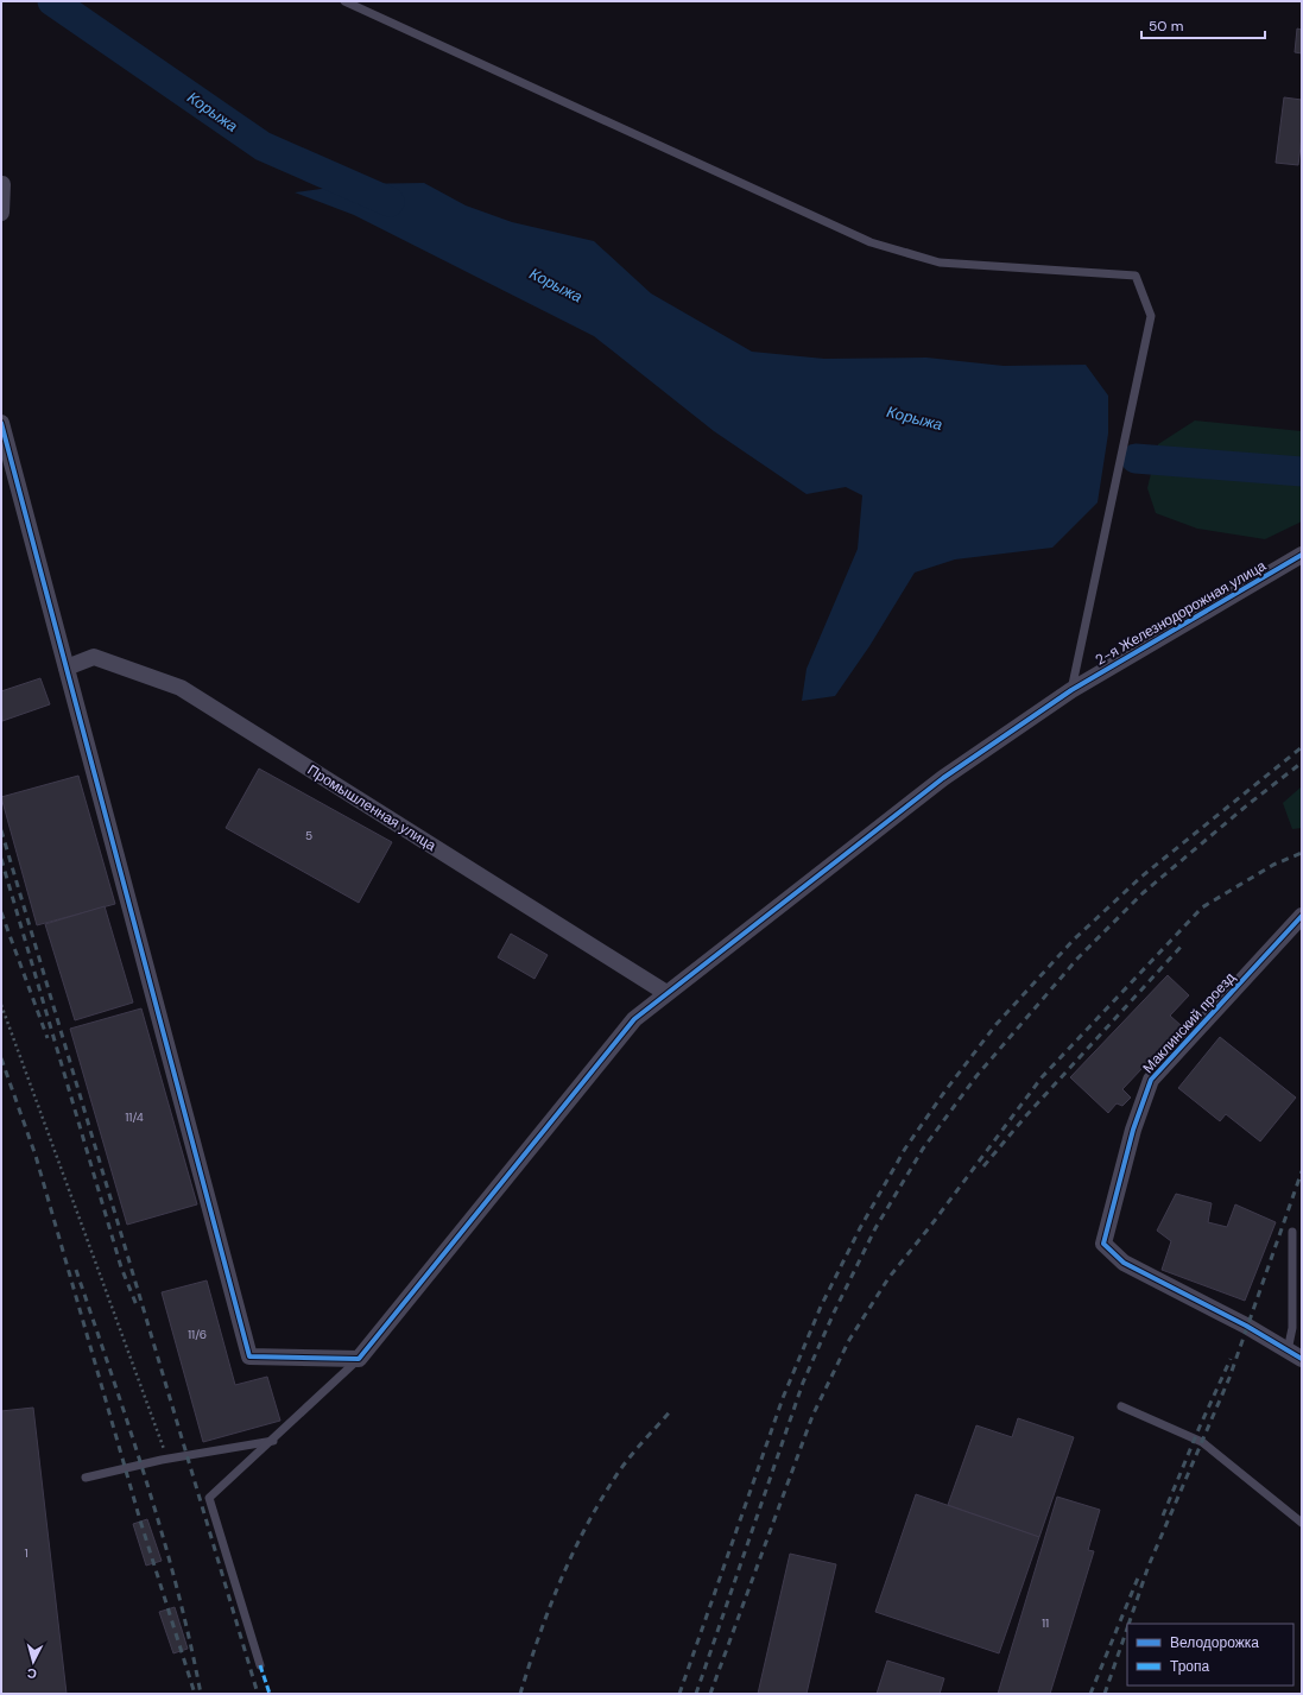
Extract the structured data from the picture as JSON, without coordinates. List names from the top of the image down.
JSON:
{
  "streets": {
    "street": ["2-я Железнодорожная улица", "Промышленная улица", "Маклинский проезд"]
  },
  "crossings": [
    ["2-я Железнодорожная улица", "Промышленная улица"]
  ],
  "water": ["Корыжа"],
  "house_numbers": [
    "5",
    "11/4",
    "11/6",
    "1",
    "11"
  ],
  "legend": ["Велодорожка", "Тропа"],
  "scale_bar": "50 m",
  "north": "bottom"
}
